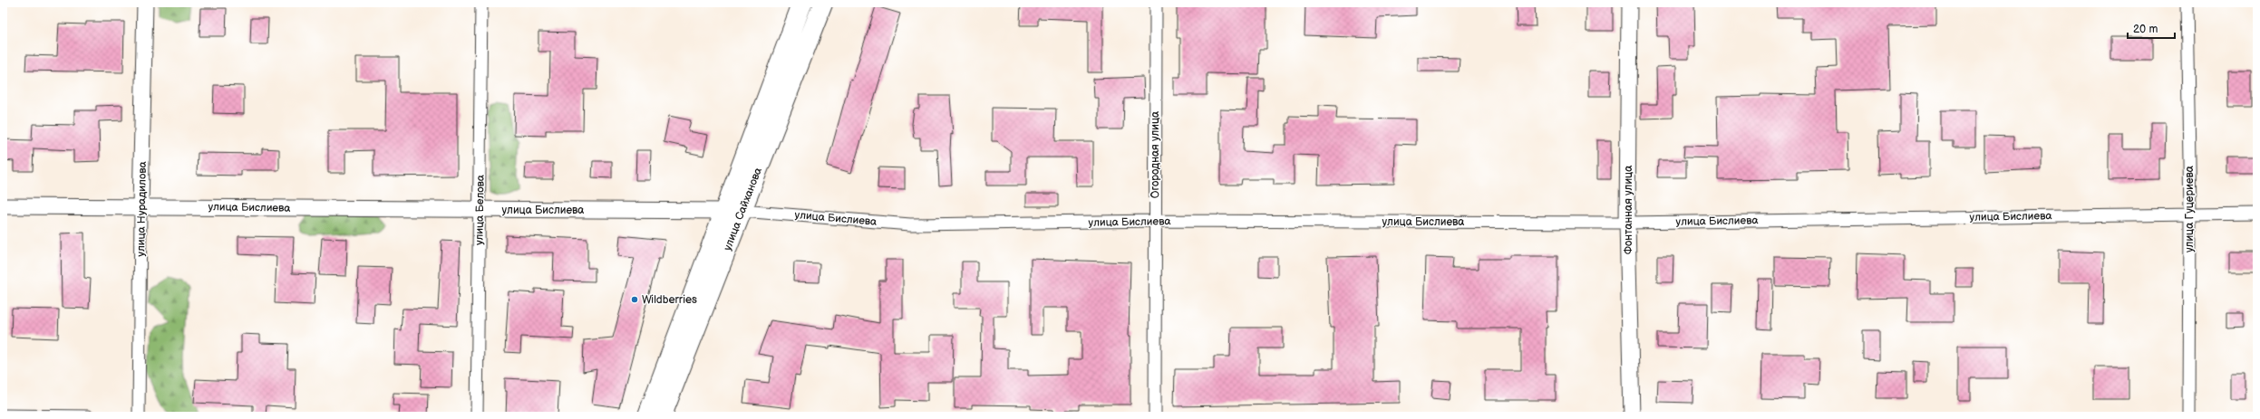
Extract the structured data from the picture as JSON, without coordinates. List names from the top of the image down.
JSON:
{
  "streets": {
    "main road": ["улица Сайханова"],
    "street": [
      "Огородная улица",
      "улица Бислиева",
      "улица Нурадилова",
      "улица Гуцериева",
      "улица Белова",
      "Фонтанная улица"
    ]
  },
  "crossings": [
    ["Огородная улица", "улица Бислиева"],
    ["улица Бислиева", "улица Нурадилова"],
    ["улица Бислиева", "улица Сайханова"],
    ["улица Бислиева", "улица Гуцериева"],
    ["улица Бислиева", "улица Белова"],
    ["улица Бислиева", "Фонтанная улица"]
  ],
  "places": ["Wildberries"],
  "scale_bar": "20 m"
}
